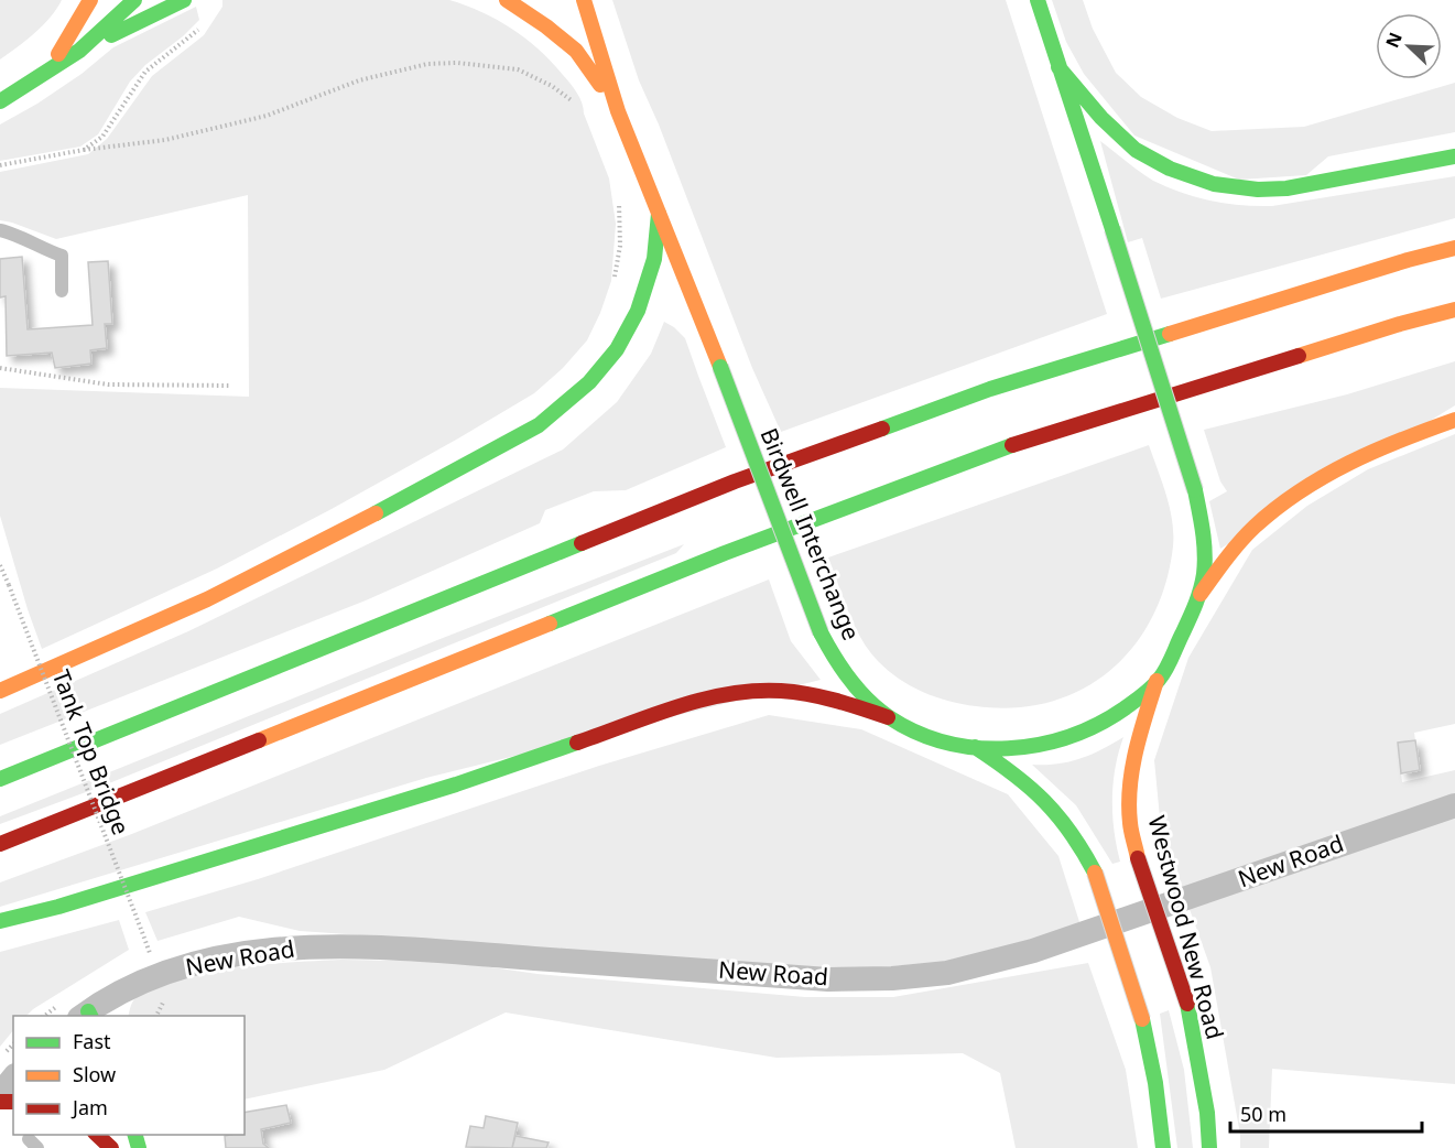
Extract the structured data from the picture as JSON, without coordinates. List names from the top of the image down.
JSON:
{
  "streets": {
    "main road": ["Birdwell Interchange", "Westwood New Road"],
    "street": ["New Road"],
    "path": ["Tank Top Bridge"]
  },
  "crossings": [
    ["Birdwell Interchange", "Westwood New Road"]
  ],
  "legend": ["Fast", "Slow", "Jam"],
  "scale_bar": "50 m",
  "north": "top left"
}
